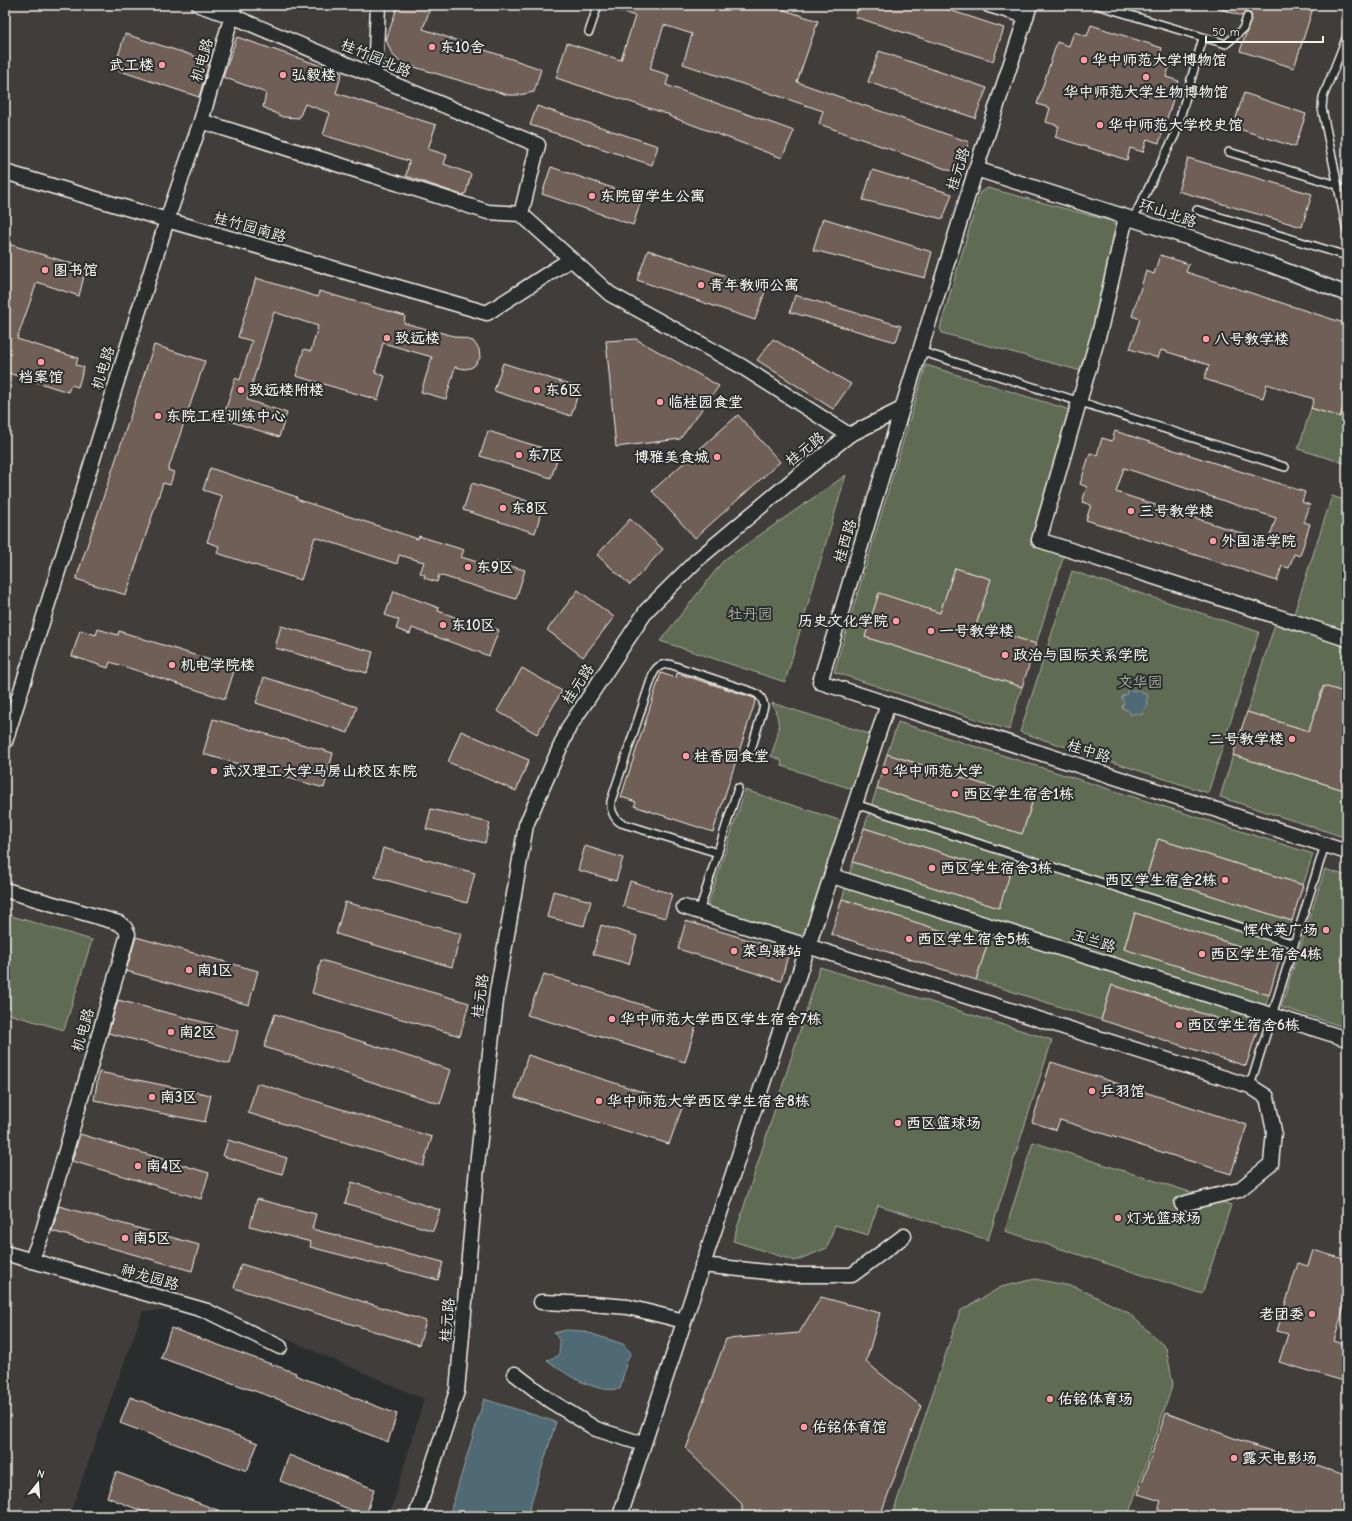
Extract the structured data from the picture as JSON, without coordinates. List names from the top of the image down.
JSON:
{
  "streets": {
    "street": [
      "桂竹园北路",
      "机电路",
      "桂元路",
      "环山北路",
      "桂竹园南路",
      "桂西路",
      "桂中路",
      "玉兰路",
      "神龙园路"
    ]
  },
  "crossings": [
    ["桂竹园北路", "机电路"],
    ["机电路", "桂竹园南路"],
    ["机电路", "神龙园路"],
    ["桂元路", "环山北路"],
    ["桂元路", "桂西路"],
    ["桂西路", "桂中路"]
  ],
  "parks": ["牡丹园", "文华园"],
  "places": [
    "东10舍",
    "华中师范大学博物馆",
    "武工楼",
    "弘毅楼",
    "华中师范大学生物博物馆",
    "华中师范大学校史馆",
    "东院留学生公寓",
    "图书馆",
    "青年教师公寓",
    "致远楼",
    "八号教学楼",
    "档案馆",
    "致远楼附楼",
    "东6区",
    "临桂园食堂",
    "东院工程训练中心",
    "东7区",
    "博雅美食城",
    "东8区",
    "三号教学楼",
    "外国语学院",
    "东9区",
    "历史文化学院",
    "东10区",
    "一号教学楼",
    "政治与国际关系学院",
    "机电学院楼",
    "二号教学楼",
    "桂香园食堂",
    "武汉理工大学马房山校区东院",
    "华中师范大学",
    "西区学生宿舍1栋",
    "西区学生宿舍3栋",
    "西区学生宿舍2栋",
    "恽代英广场",
    "西区学生宿舍5栋",
    "菜鸟驿站",
    "西区学生宿舍4栋",
    "南1区",
    "华中师范大学西区学生宿舍7栋",
    "西区学生宿舍6栋",
    "南2区",
    "乒羽馆",
    "南3区",
    "华中师范大学西区学生宿舍8栋",
    "西区篮球场",
    "南4区",
    "灯光篮球场",
    "南5区",
    "老团委",
    "佑铭体育场",
    "佑铭体育馆",
    "露天电影场"
  ],
  "scale_bar": "50 m",
  "north": "top"
}
